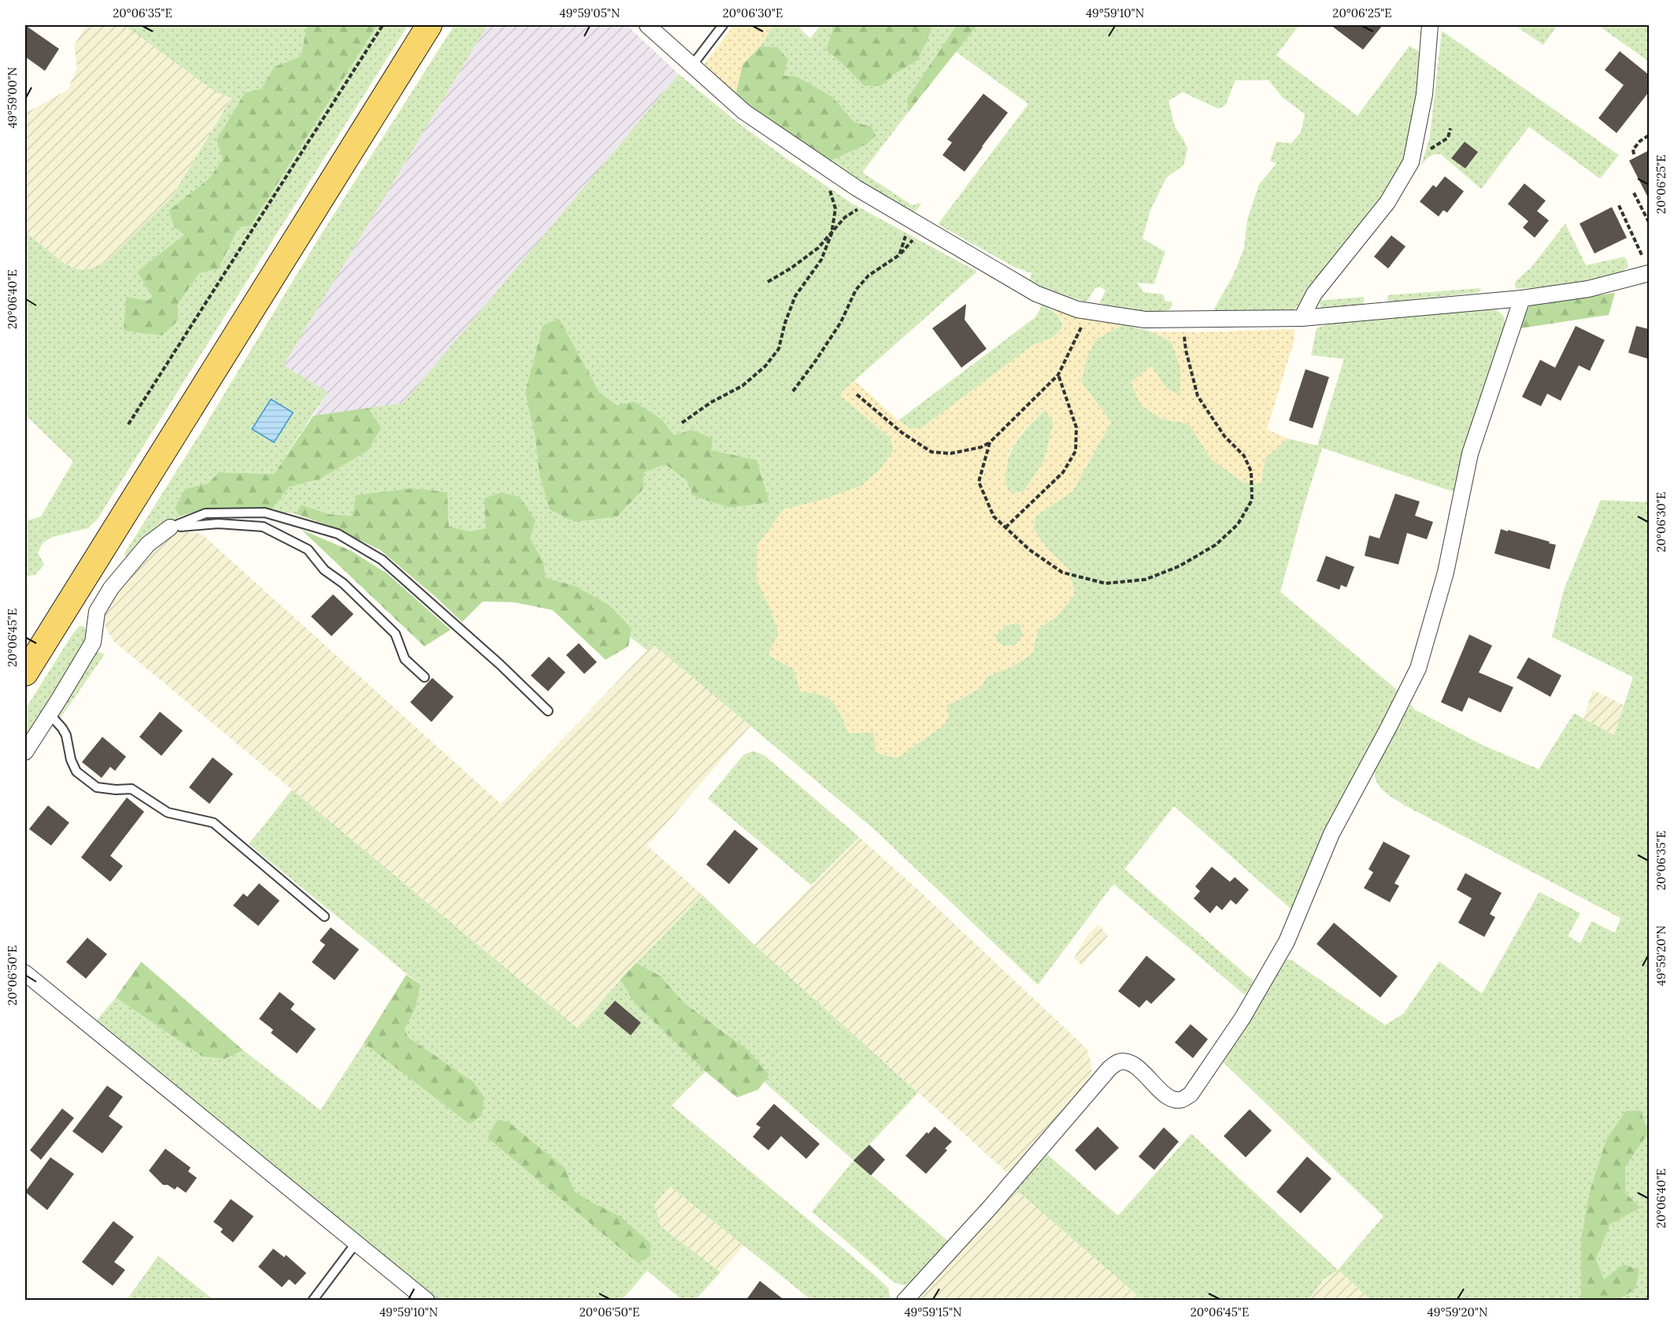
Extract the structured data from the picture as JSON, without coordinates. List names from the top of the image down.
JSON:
{
  "coordinates": [
    "20°06'35\"E",
    "49°59'05\"N",
    "20°06'30\"E",
    "49°59'10\"N",
    "20°06'25\"E",
    "49°59'00\"N",
    "20°06'40\"E",
    "20°06'45\"E",
    "49°59'20\"N",
    "20°06'50\"E",
    "49°59'15\"N"
  ]
}
